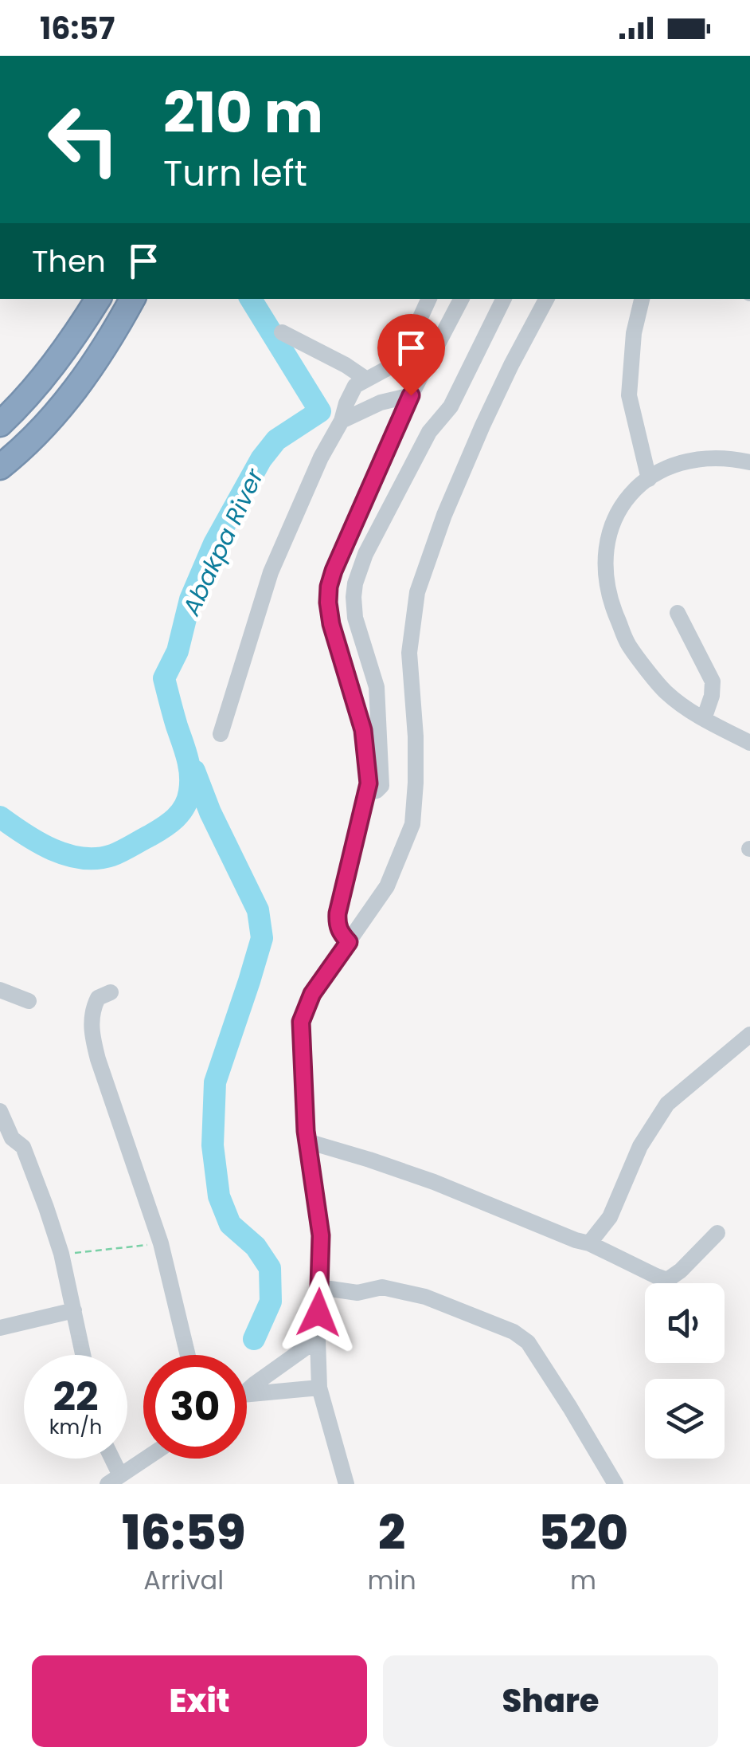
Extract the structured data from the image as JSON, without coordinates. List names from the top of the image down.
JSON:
{
  "water": ["Abakpa River"],
  "page": {
    "status": "16:57",
    "turn": ["210 m", "Turn left"],
    "then": "Then",
    "speed": "22 km/h",
    "limit": "30",
    "eta": [
      "16:59",
      "Arrival",
      "2",
      "min",
      "520",
      "m"
    ],
    "buttons": ["Exit", "Share"]
  }
}
